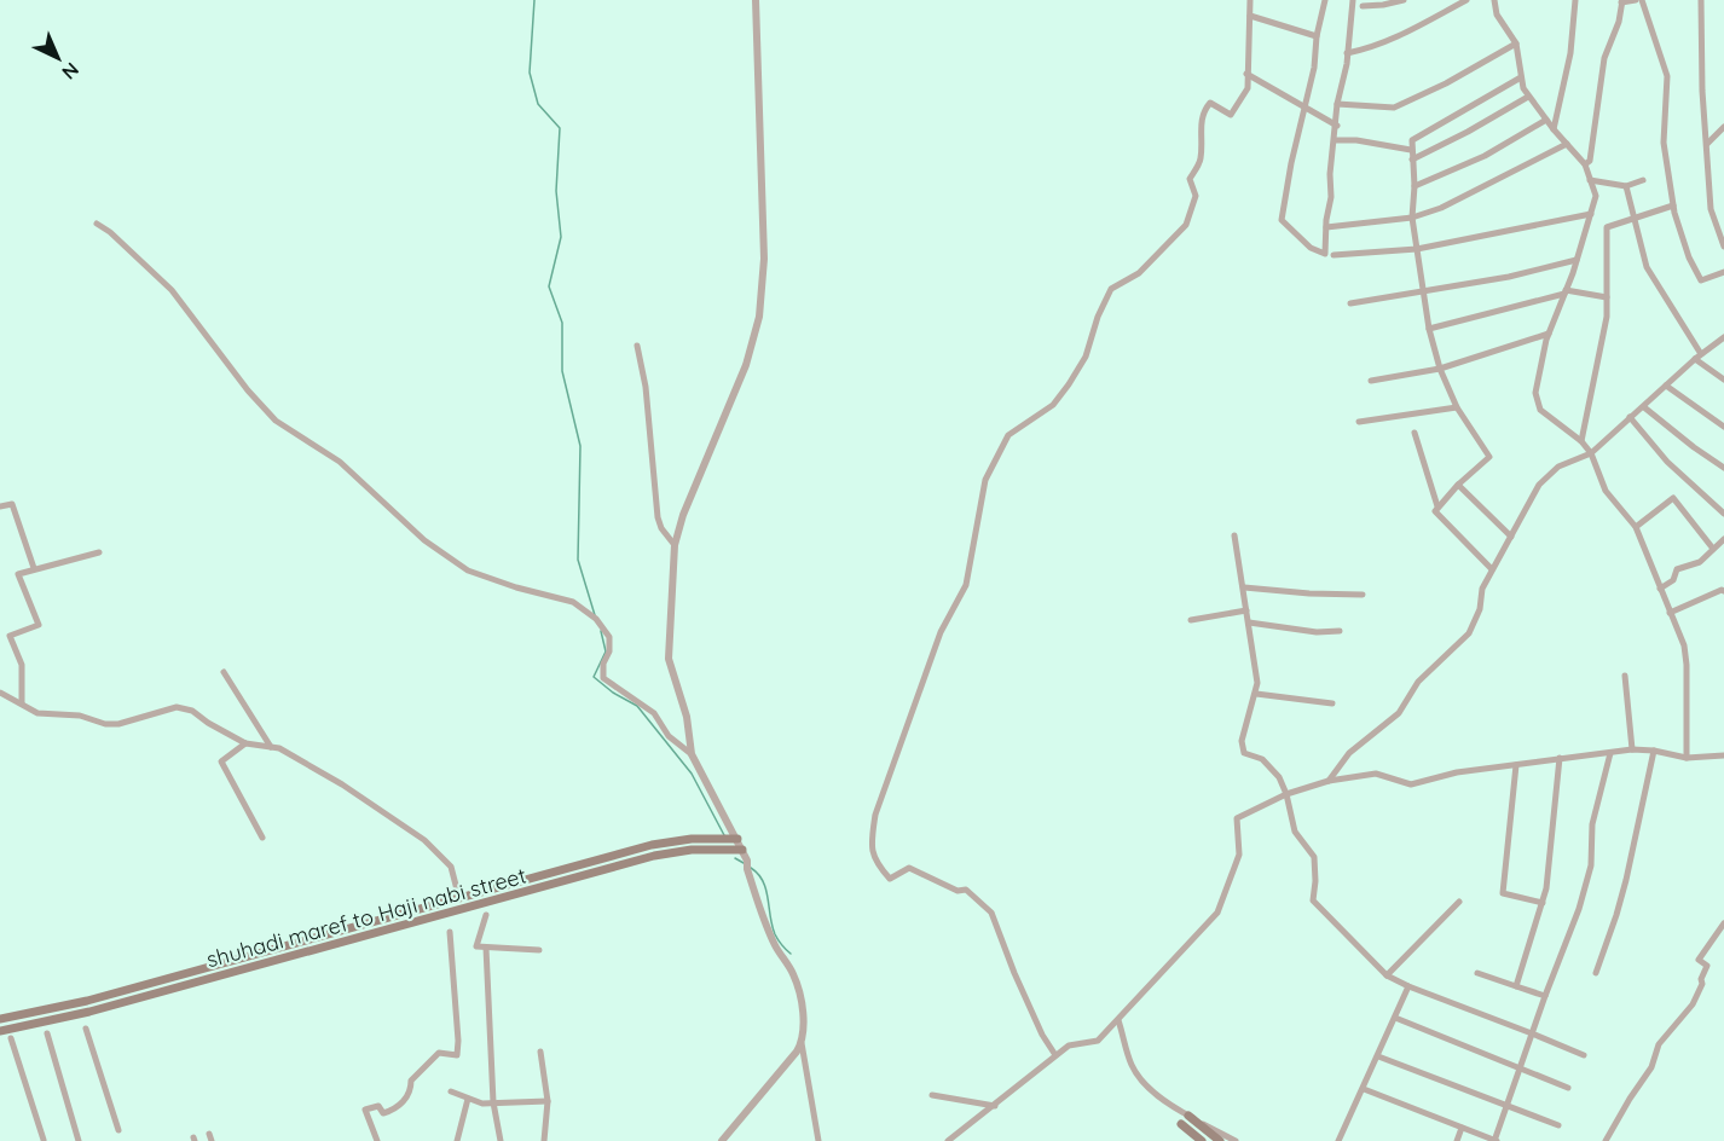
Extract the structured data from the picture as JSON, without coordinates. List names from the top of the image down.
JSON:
{
  "streets": {
    "main road": ["shuhadi maref to Haji nabi street"]
  },
  "north": "bottom right"
}
